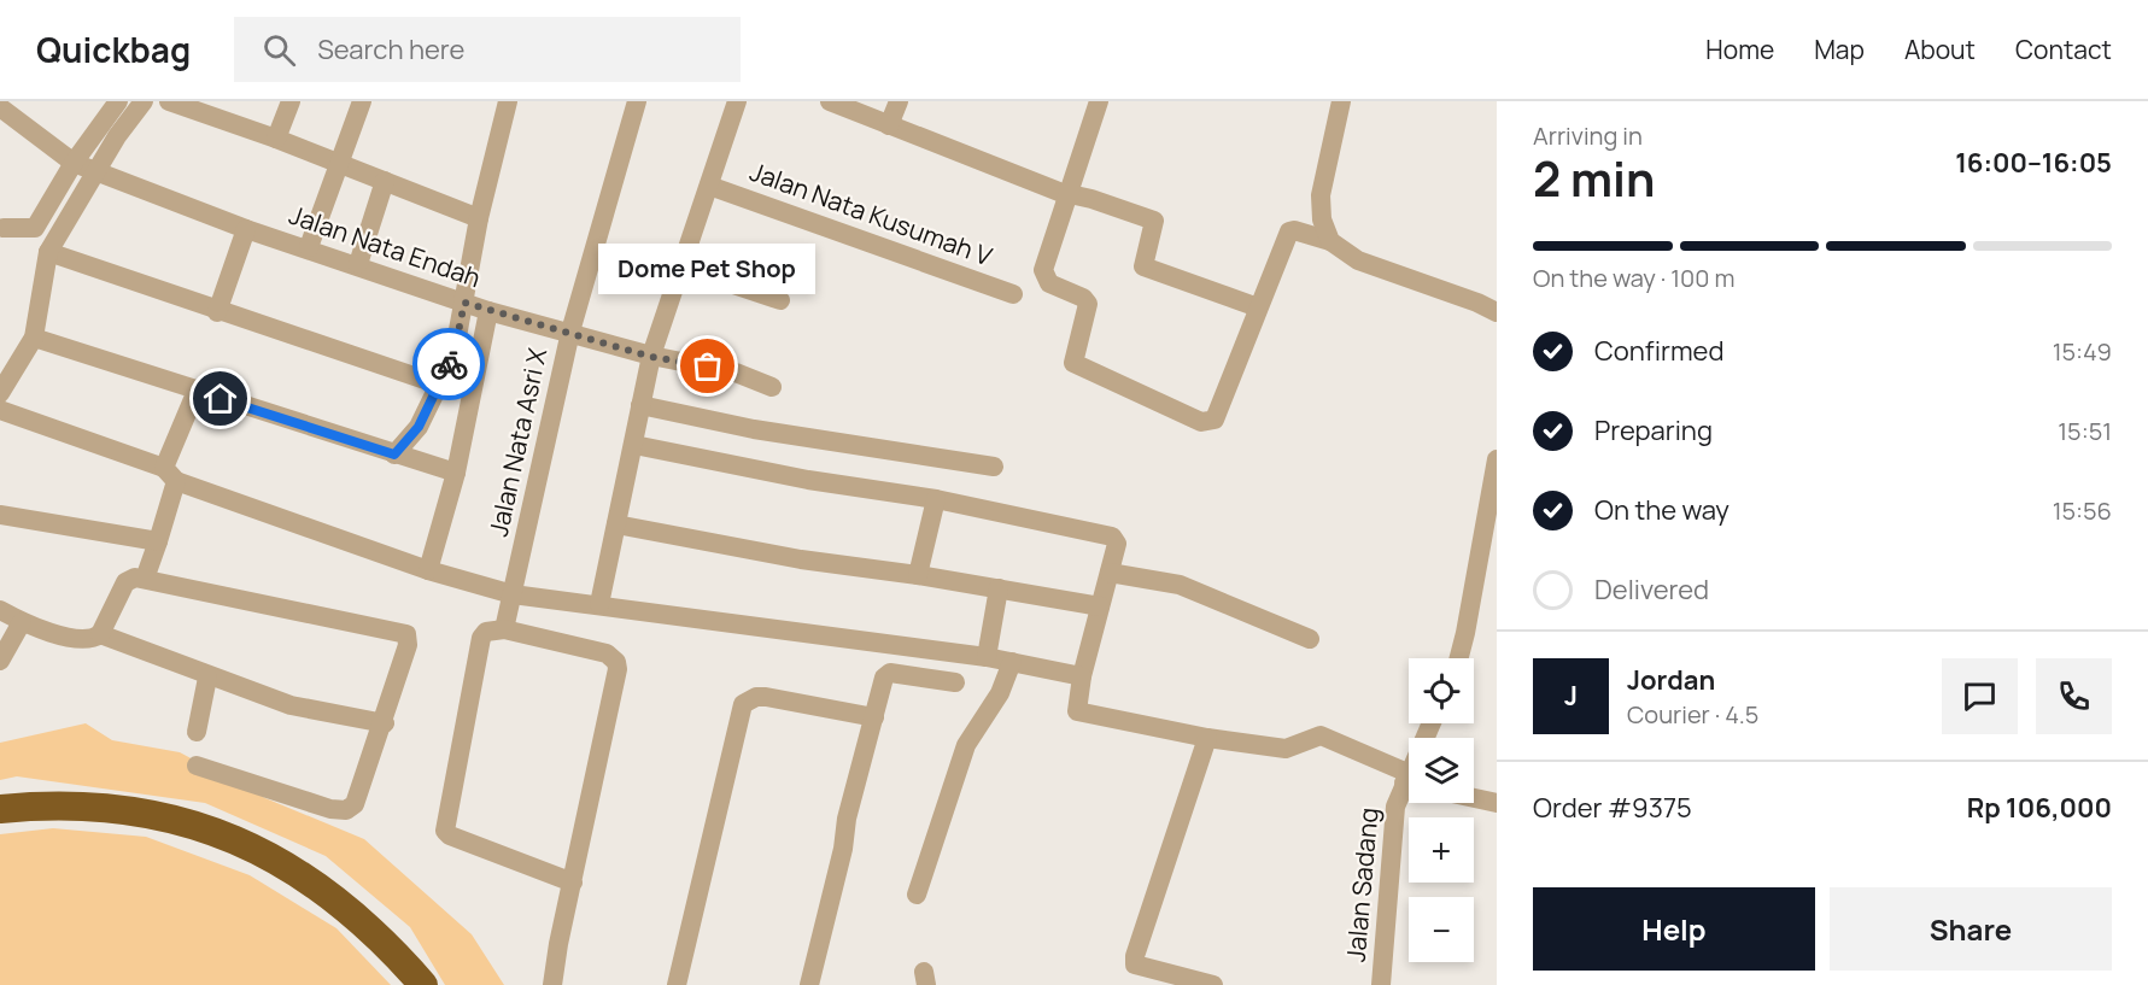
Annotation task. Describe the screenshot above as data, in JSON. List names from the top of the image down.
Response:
{
  "streets": {
    "street": [
      "Jalan Nata Kusumah V",
      "Jalan Nata Endah",
      "Jalan Nata Asri X",
      "Jalan Sadang"
    ]
  },
  "crossings": [
    ["Jalan Nata Endah", "Jalan Nata Asri X"]
  ],
  "places": ["Dome Pet Shop"],
  "page": {
    "header": "Quickbag",
    "search": "Search here",
    "nav": [
      "Home",
      "Map",
      "About",
      "Contact"
    ],
    "heading": ["2 min", "Arriving in", "16:00–16:05"],
    "panel": [
      "Jordan",
      "Courier · 4.5",
      "Order #9375",
      "Rp 106,000"
    ],
    "bar": "On the way · 100 m",
    "bubble": "Dome Pet Shop",
    "list": [
      ["Confirmed", "15:49"],
      ["Preparing", "15:51"],
      ["On the way", "15:56"],
      "Delivered"
    ],
    "map_buttons": ["+", "−"],
    "round": "J",
    "buttons": ["Help", "Share"]
  }
}
